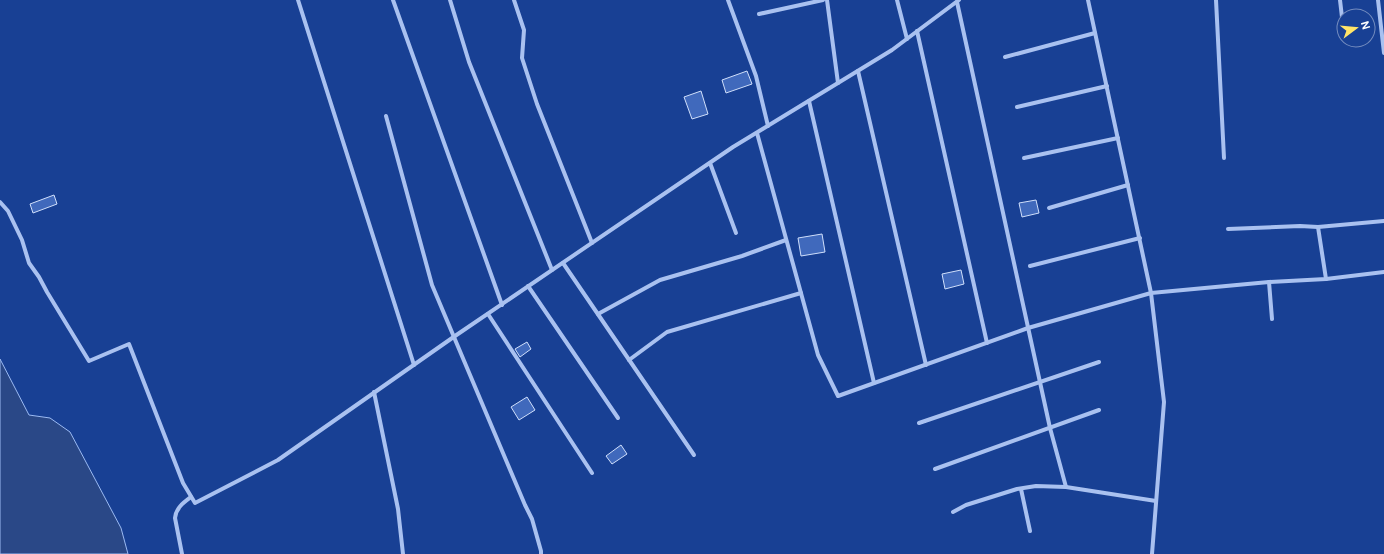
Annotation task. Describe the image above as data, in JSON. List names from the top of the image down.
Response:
{
  "north": "right"
}
